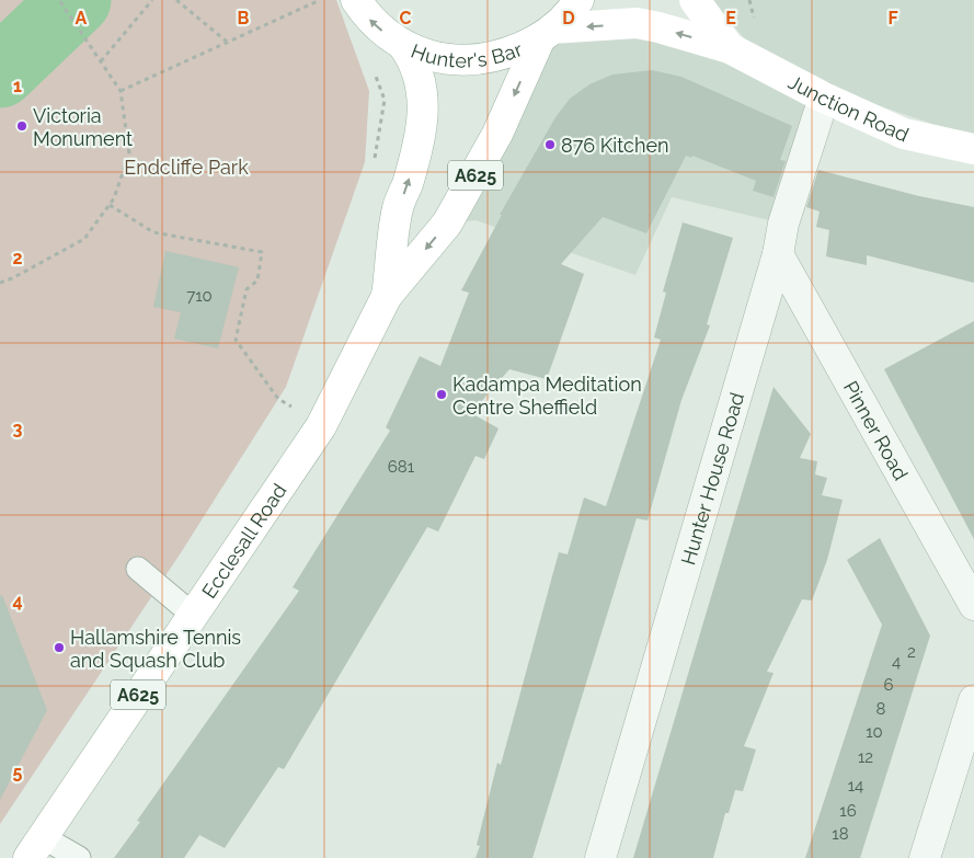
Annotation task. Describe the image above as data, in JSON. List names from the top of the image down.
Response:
{
  "streets": {
    "main road": [
      "Hunter's Bar",
      "Junction Road",
      "A625",
      "Ecclesall Road"
    ],
    "street": ["Pinner Road", "Hunter House Road"]
  },
  "crossings": [
    ["Hunter's Bar", "Junction Road"],
    ["Hunter's Bar", "Ecclesall Road"],
    ["Junction Road", "Hunter House Road"],
    ["Junction Road", "Ecclesall Road"],
    ["Pinner Road", "Hunter House Road"]
  ],
  "one_way": ["Junction Road"],
  "parks": ["Endcliffe Park"],
  "places": [
    "Victoria Monument",
    "876 Kitchen",
    "Kadampa Meditation Centre Sheffield",
    "Hallamshire Tennis and Squash Club"
  ],
  "house_numbers": [
    "710",
    "681",
    "2",
    "4",
    "6",
    "8",
    "10",
    "12",
    "14",
    "16",
    "18"
  ],
  "grid": {
    "columns": [
      "A",
      "B",
      "C",
      "D",
      "E",
      "F"
    ],
    "rows": [
      "1",
      "2",
      "3",
      "4",
      "5"
    ]
  }
}
